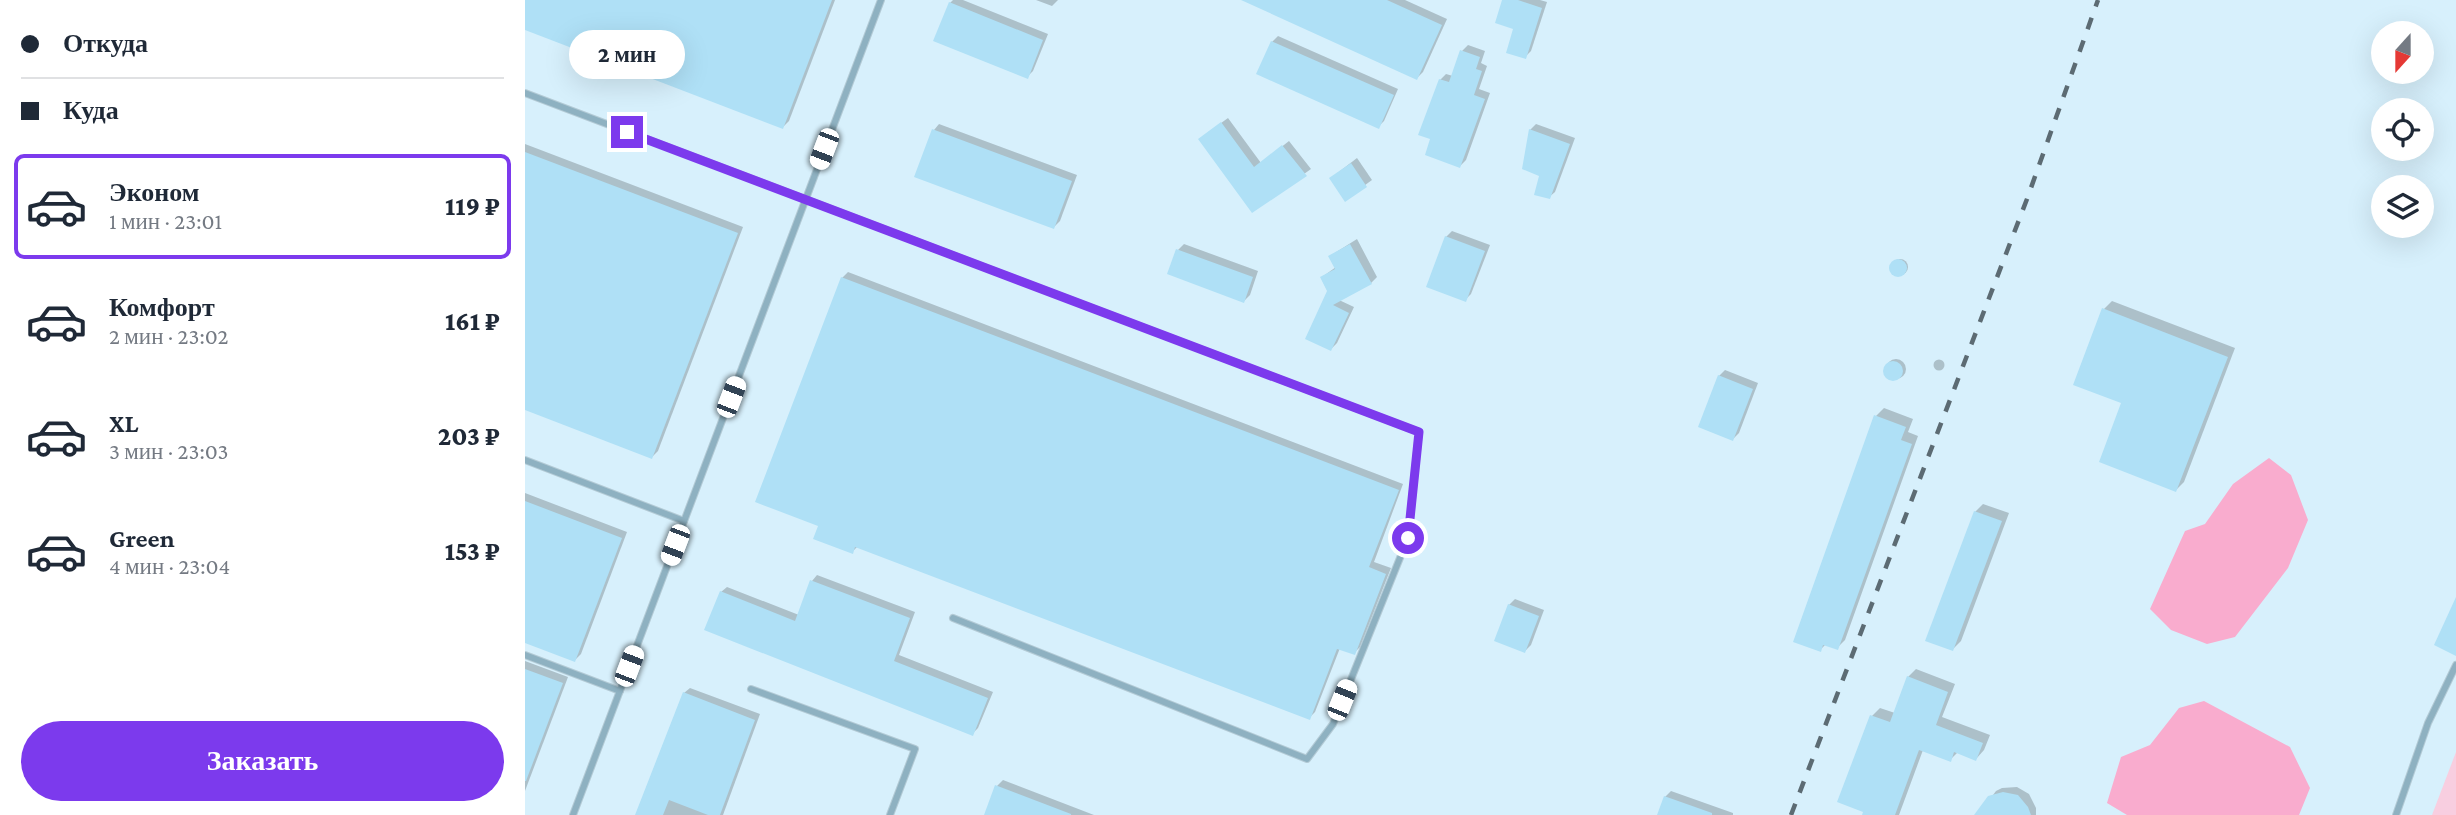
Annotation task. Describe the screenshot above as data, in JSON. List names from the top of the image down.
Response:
{
  "north": "bottom",
  "page": {
    "banner": ["Откуда", "Куда"],
    "bubble": "2 мин",
    "list": [
      {
        "name": "Эконом",
        "note": "1 мин · 23:01",
        "value": "119 ₽"
      },
      {
        "name": "Комфорт",
        "note": "2 мин · 23:02",
        "value": "161 ₽"
      },
      {
        "name": "XL",
        "note": "3 мин · 23:03",
        "value": "203 ₽"
      },
      {
        "name": "Green",
        "note": "4 мин · 23:04",
        "value": "153 ₽"
      }
    ],
    "buttons": "Заказать"
  }
}
